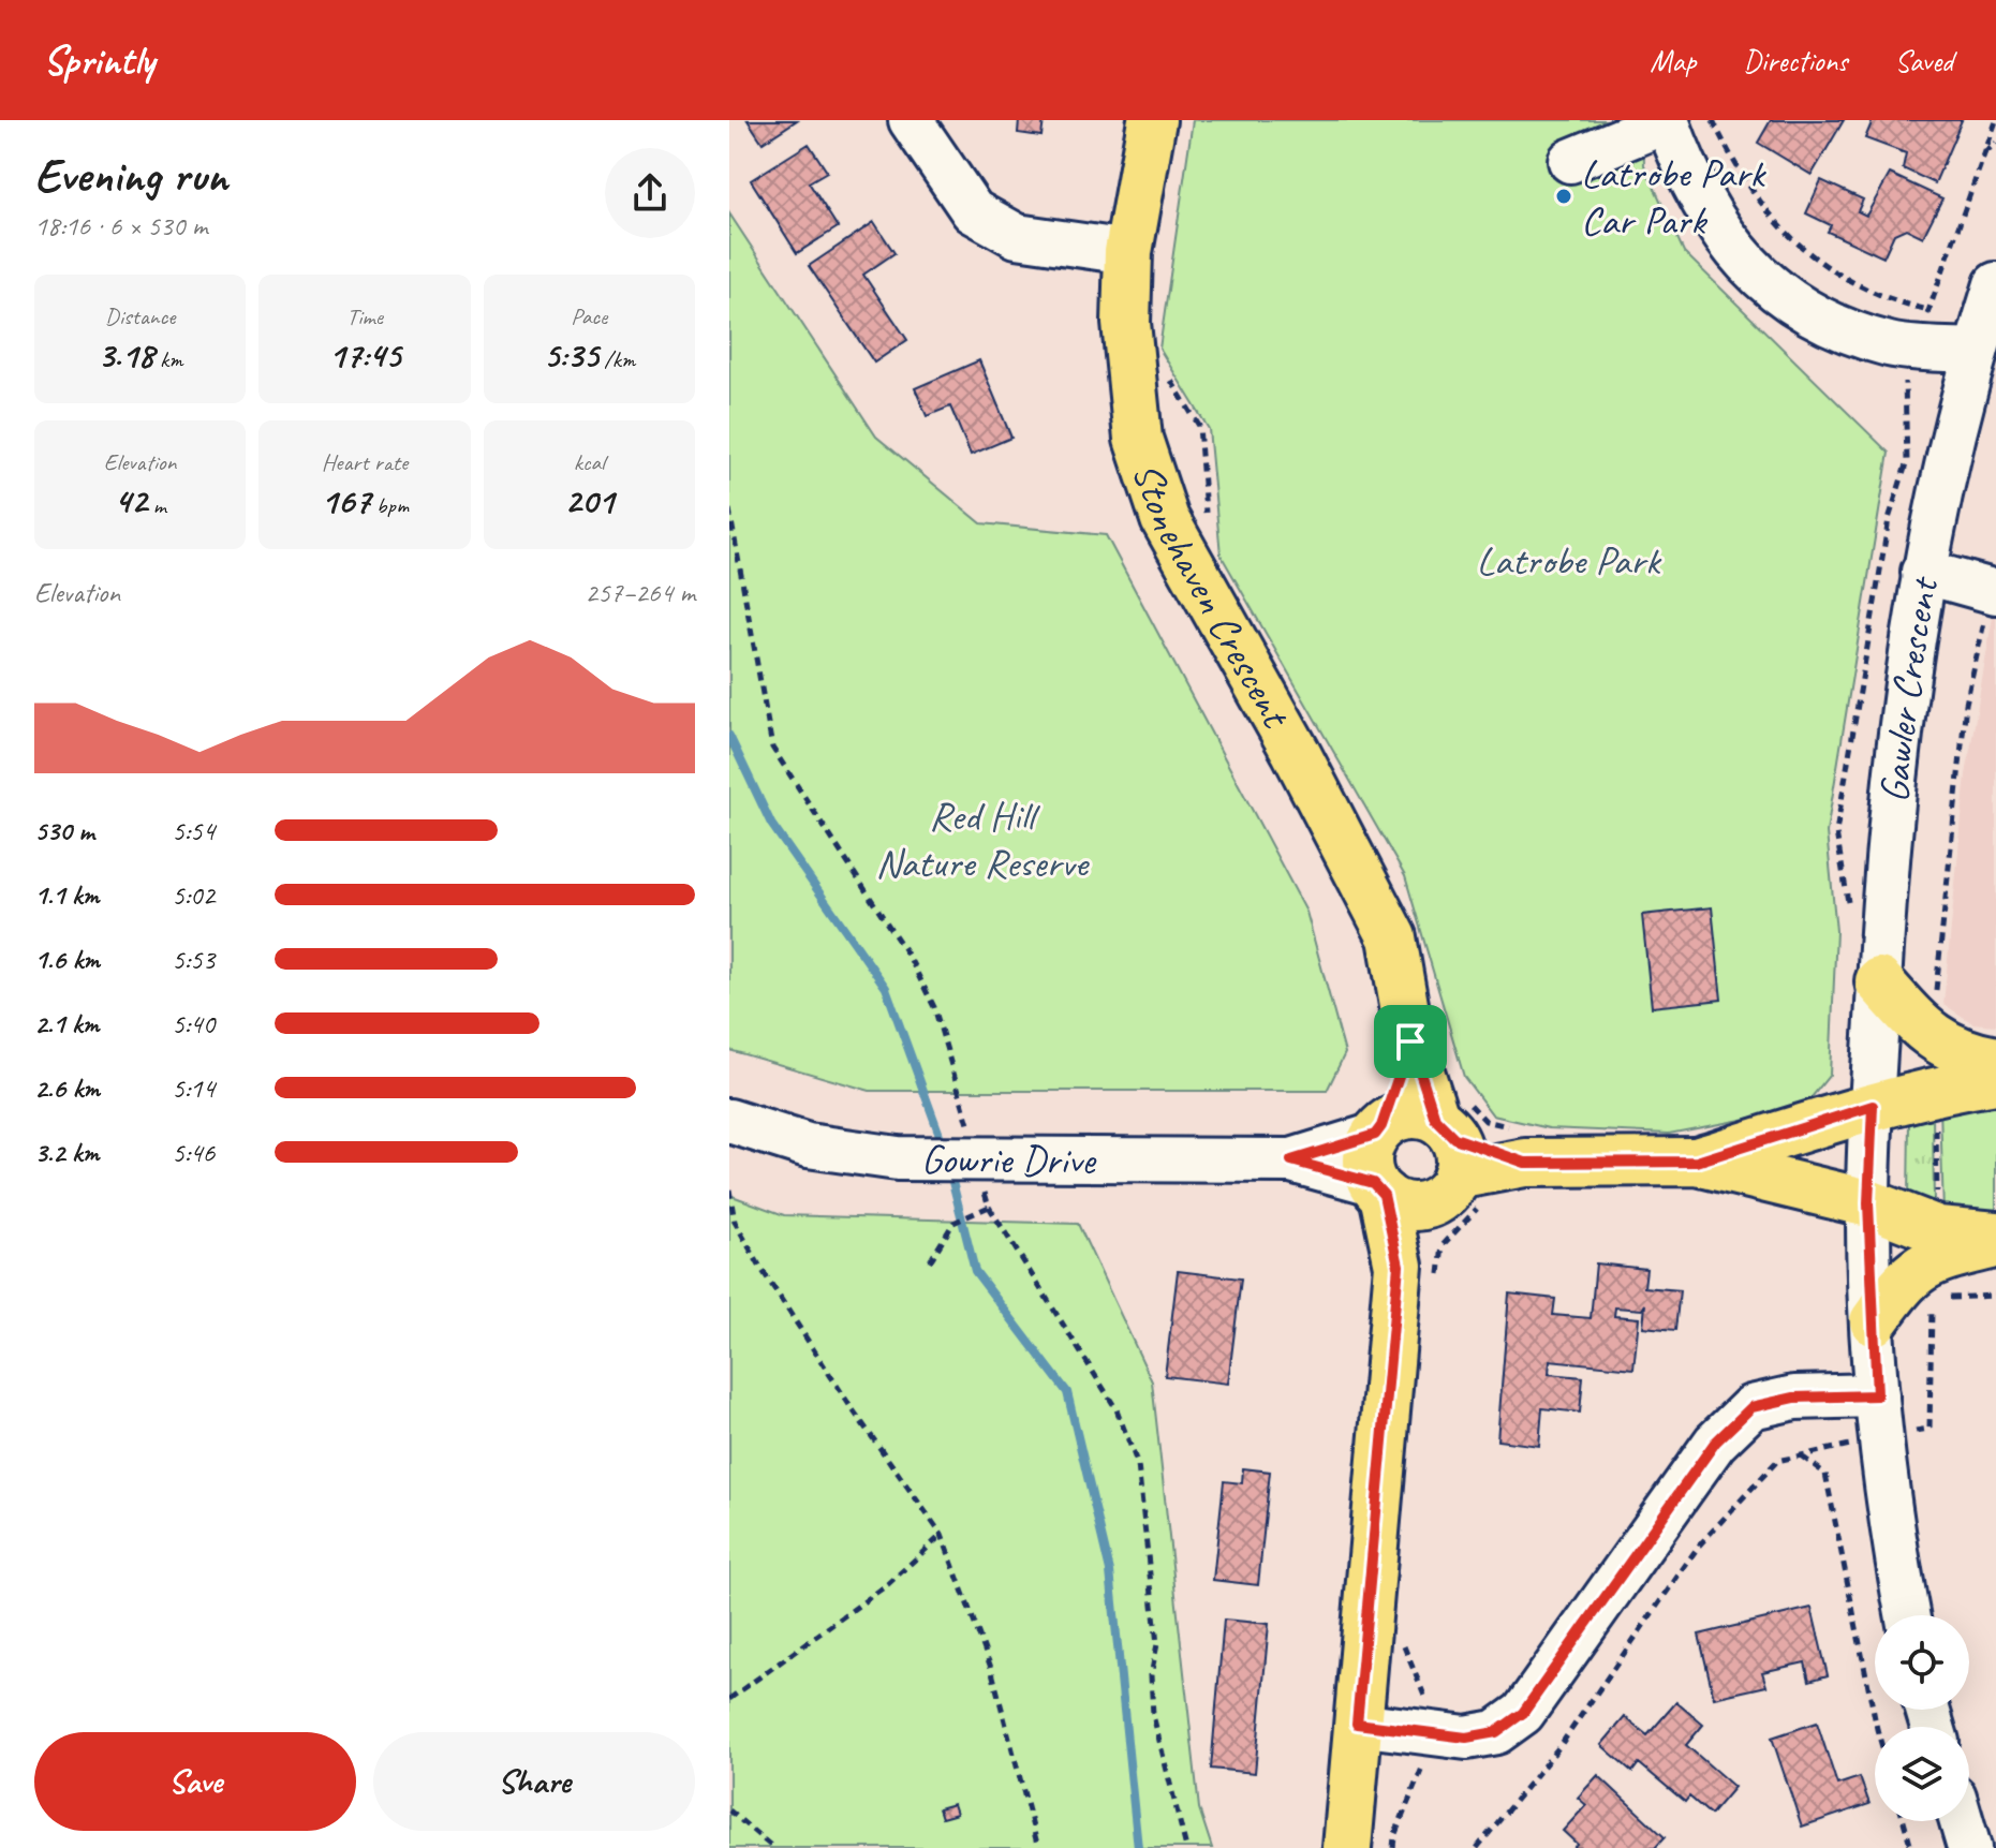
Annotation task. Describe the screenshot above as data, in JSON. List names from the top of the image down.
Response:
{
  "streets": {
    "main road": ["Stonehaven Crescent"],
    "street": ["Gawler Crescent", "Gowrie Drive"]
  },
  "crossings": [
    ["Stonehaven Crescent", "Gowrie Drive"]
  ],
  "parks": ["Latrobe Park", "Red Hill Nature Reserve"],
  "places": ["Latrobe Park Car Park"],
  "page": {
    "header": "Sprintly",
    "nav": ["Map", "Directions", "Saved"],
    "heading": ["Evening run", "18:16 · 6 × 530 m"],
    "stats": [
      ["Distance", "3.18 km"],
      ["Time", "17:45"],
      ["Pace", "5:35 /km"],
      ["Elevation", "42 m"],
      ["Heart rate", "167 bpm"],
      ["kcal", "201"]
    ],
    "chart": ["Elevation", "257–264 m"],
    "list": [
      {
        "name": "530 m",
        "note": "5:54"
      },
      {
        "name": "1.1 km",
        "note": "5:02"
      },
      {
        "name": "1.6 km",
        "note": "5:53"
      },
      {
        "name": "2.1 km",
        "note": "5:40"
      },
      {
        "name": "2.6 km",
        "note": "5:14"
      },
      {
        "name": "3.2 km",
        "note": "5:46"
      }
    ],
    "buttons": ["Save", "Share"]
  }
}
